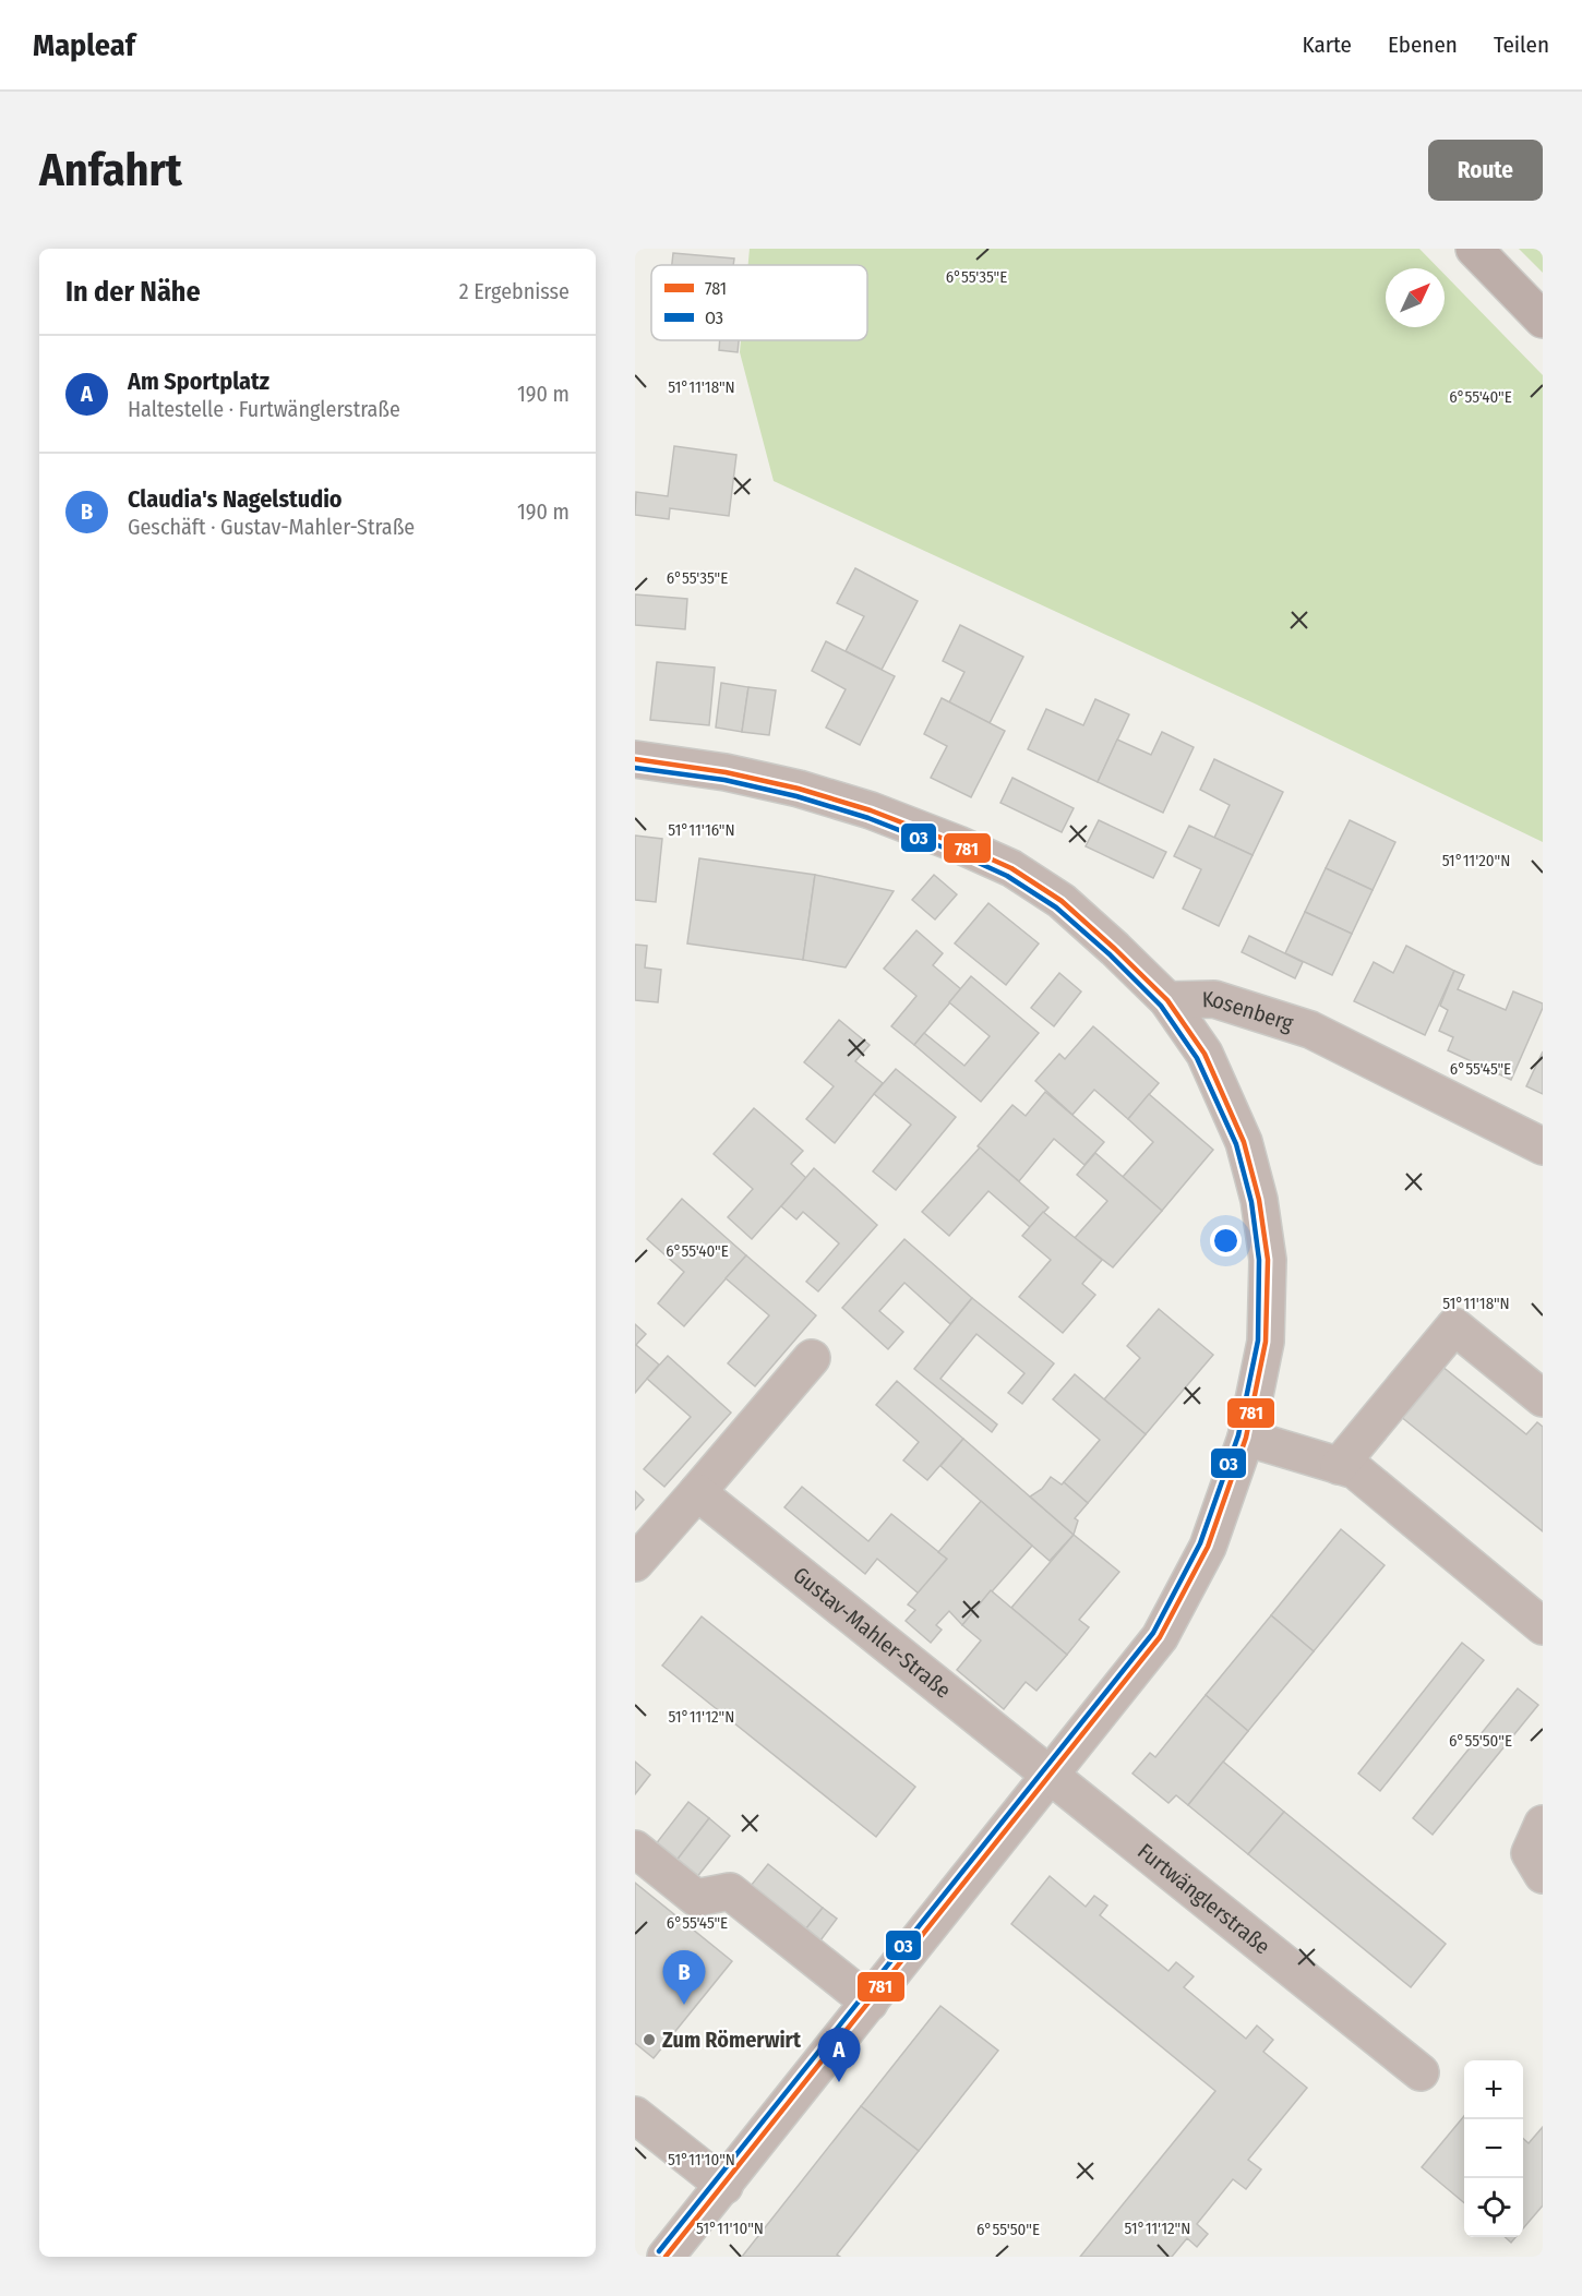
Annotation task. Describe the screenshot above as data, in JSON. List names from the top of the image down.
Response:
{
  "streets": {
    "street": ["Kosenberg", "Gustav-Mahler-Straße", "Furtwänglerstraße"]
  },
  "crossings": [
    ["Gustav-Mahler-Straße", "Furtwänglerstraße"]
  ],
  "places": ["Zum Römerwirt"],
  "lines": ["transit line 781", "transit line O3"],
  "legend": ["781", "O3"],
  "north": "top right",
  "page": {
    "header": "Mapleaf",
    "nav": ["Karte", "Ebenen", "Teilen"],
    "buttons": "Route",
    "title": "Anfahrt",
    "heading": ["In der Nähe", "2 Ergebnisse"],
    "list": [
      {
        "mark": "A",
        "name": "Am Sportplatz",
        "note": "Haltestelle · Furtwänglerstraße",
        "value": "190 m"
      },
      {
        "mark": "B",
        "name": "Claudia's Nagelstudio",
        "note": "Geschäft · Gustav-Mahler-Straße",
        "value": "190 m"
      }
    ],
    "pins": ["B", "A"],
    "map_buttons": ["+", "−"]
  },
  "coordinates": [
    "6°55'35\"E",
    "51°11'18\"N",
    "6°55'40\"E",
    "51°11'16\"N",
    "51°11'20\"N",
    "6°55'45\"E",
    "51°11'12\"N",
    "6°55'50\"E",
    "51°11'10\"N"
  ]
}
